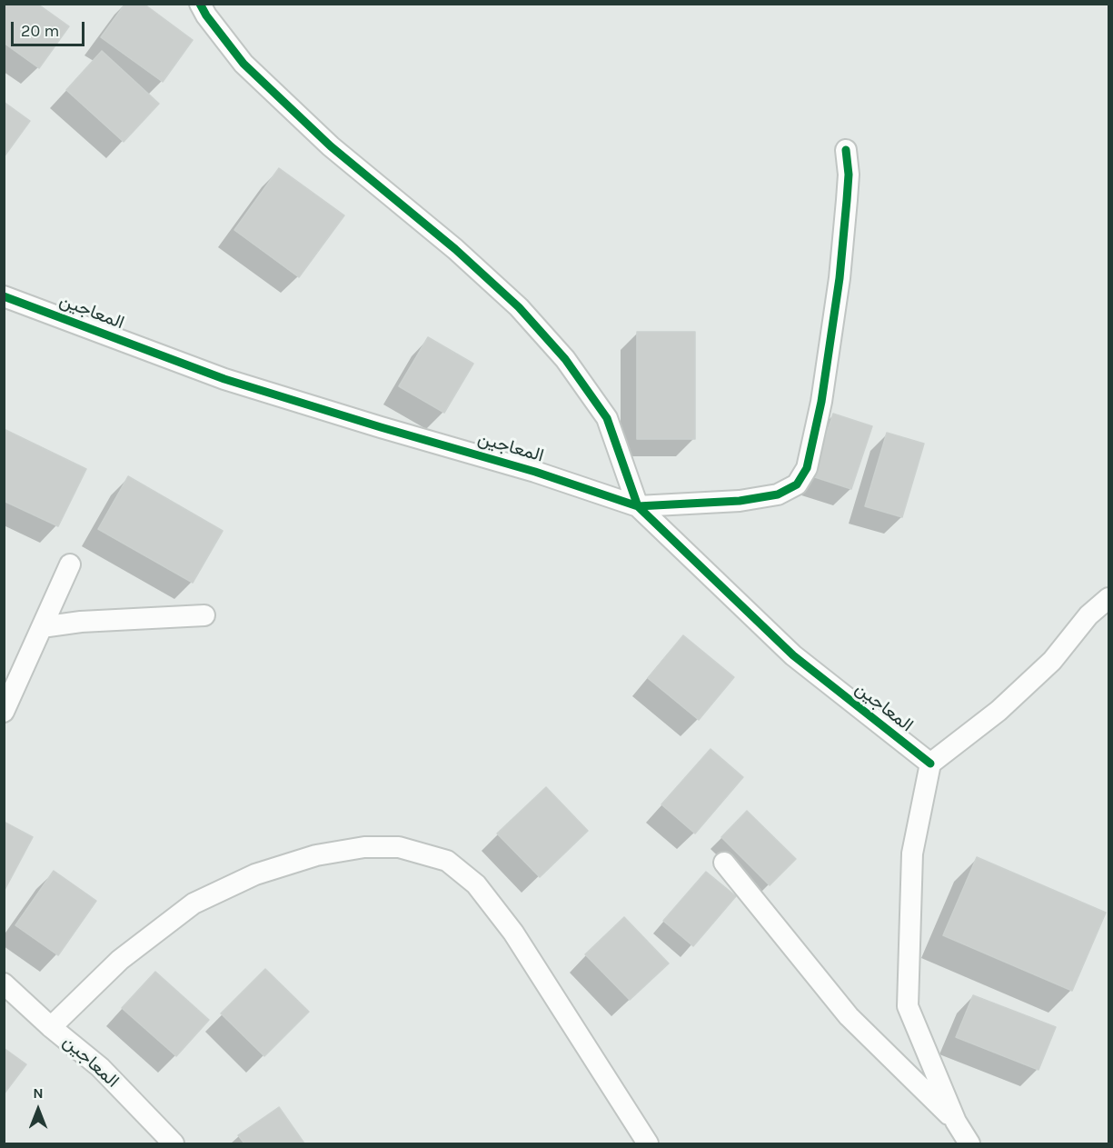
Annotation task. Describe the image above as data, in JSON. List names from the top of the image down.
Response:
{
  "streets": {
    "street": ["المعاجين"]
  },
  "scale_bar": "20 m",
  "north": "top"
}
